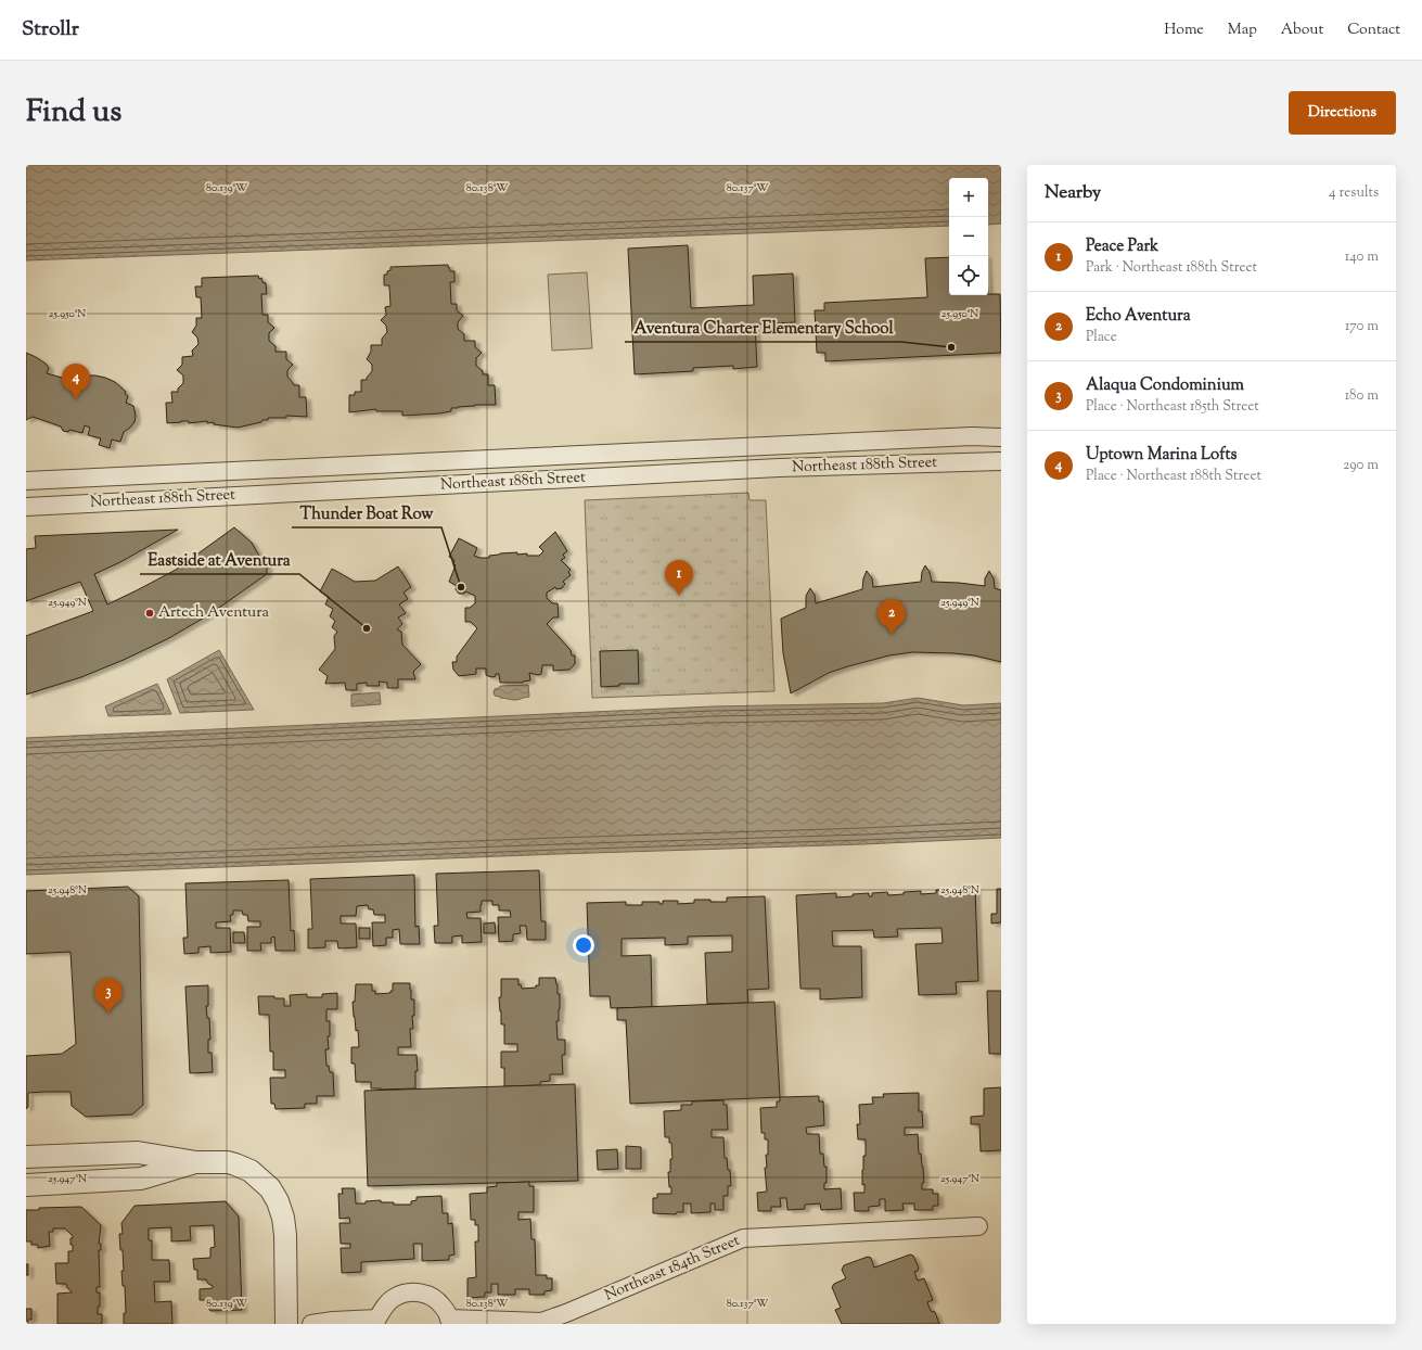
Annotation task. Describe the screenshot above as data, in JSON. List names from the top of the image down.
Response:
{
  "streets": {
    "street": ["Northeast 188th Street", "Northeast 184th Street"]
  },
  "places": [
    "Aventura Charter Elementary School",
    "Thunder Boat Row",
    "Artech Aventura",
    "Eastside at Aventura"
  ],
  "page": {
    "header": "Strollr",
    "nav": [
      "Home",
      "Map",
      "About",
      "Contact"
    ],
    "title": "Find us",
    "buttons": "Directions",
    "heading": ["Nearby", "4 results"],
    "map_buttons": ["+", "−"],
    "list": [
      {
        "mark": "1",
        "name": "Peace Park",
        "note": "Park · Northeast 188th Street",
        "value": "140 m"
      },
      {
        "mark": "2",
        "name": "Echo Aventura",
        "note": "Place",
        "value": "170 m"
      },
      {
        "mark": "3",
        "name": "Alaqua Condominium",
        "note": "Place · Northeast 185th Street",
        "value": "180 m"
      },
      {
        "mark": "4",
        "name": "Uptown Marina Lofts",
        "note": "Place · Northeast 188th Street",
        "value": "290 m"
      }
    ],
    "pins": [
      "4",
      "1",
      "2",
      "3"
    ]
  },
  "coordinates": [
    "80.139°W",
    "80.138°W",
    "80.137°W",
    "25.950°N",
    "25.949°N",
    "25.948°N",
    "25.947°N"
  ]
}
